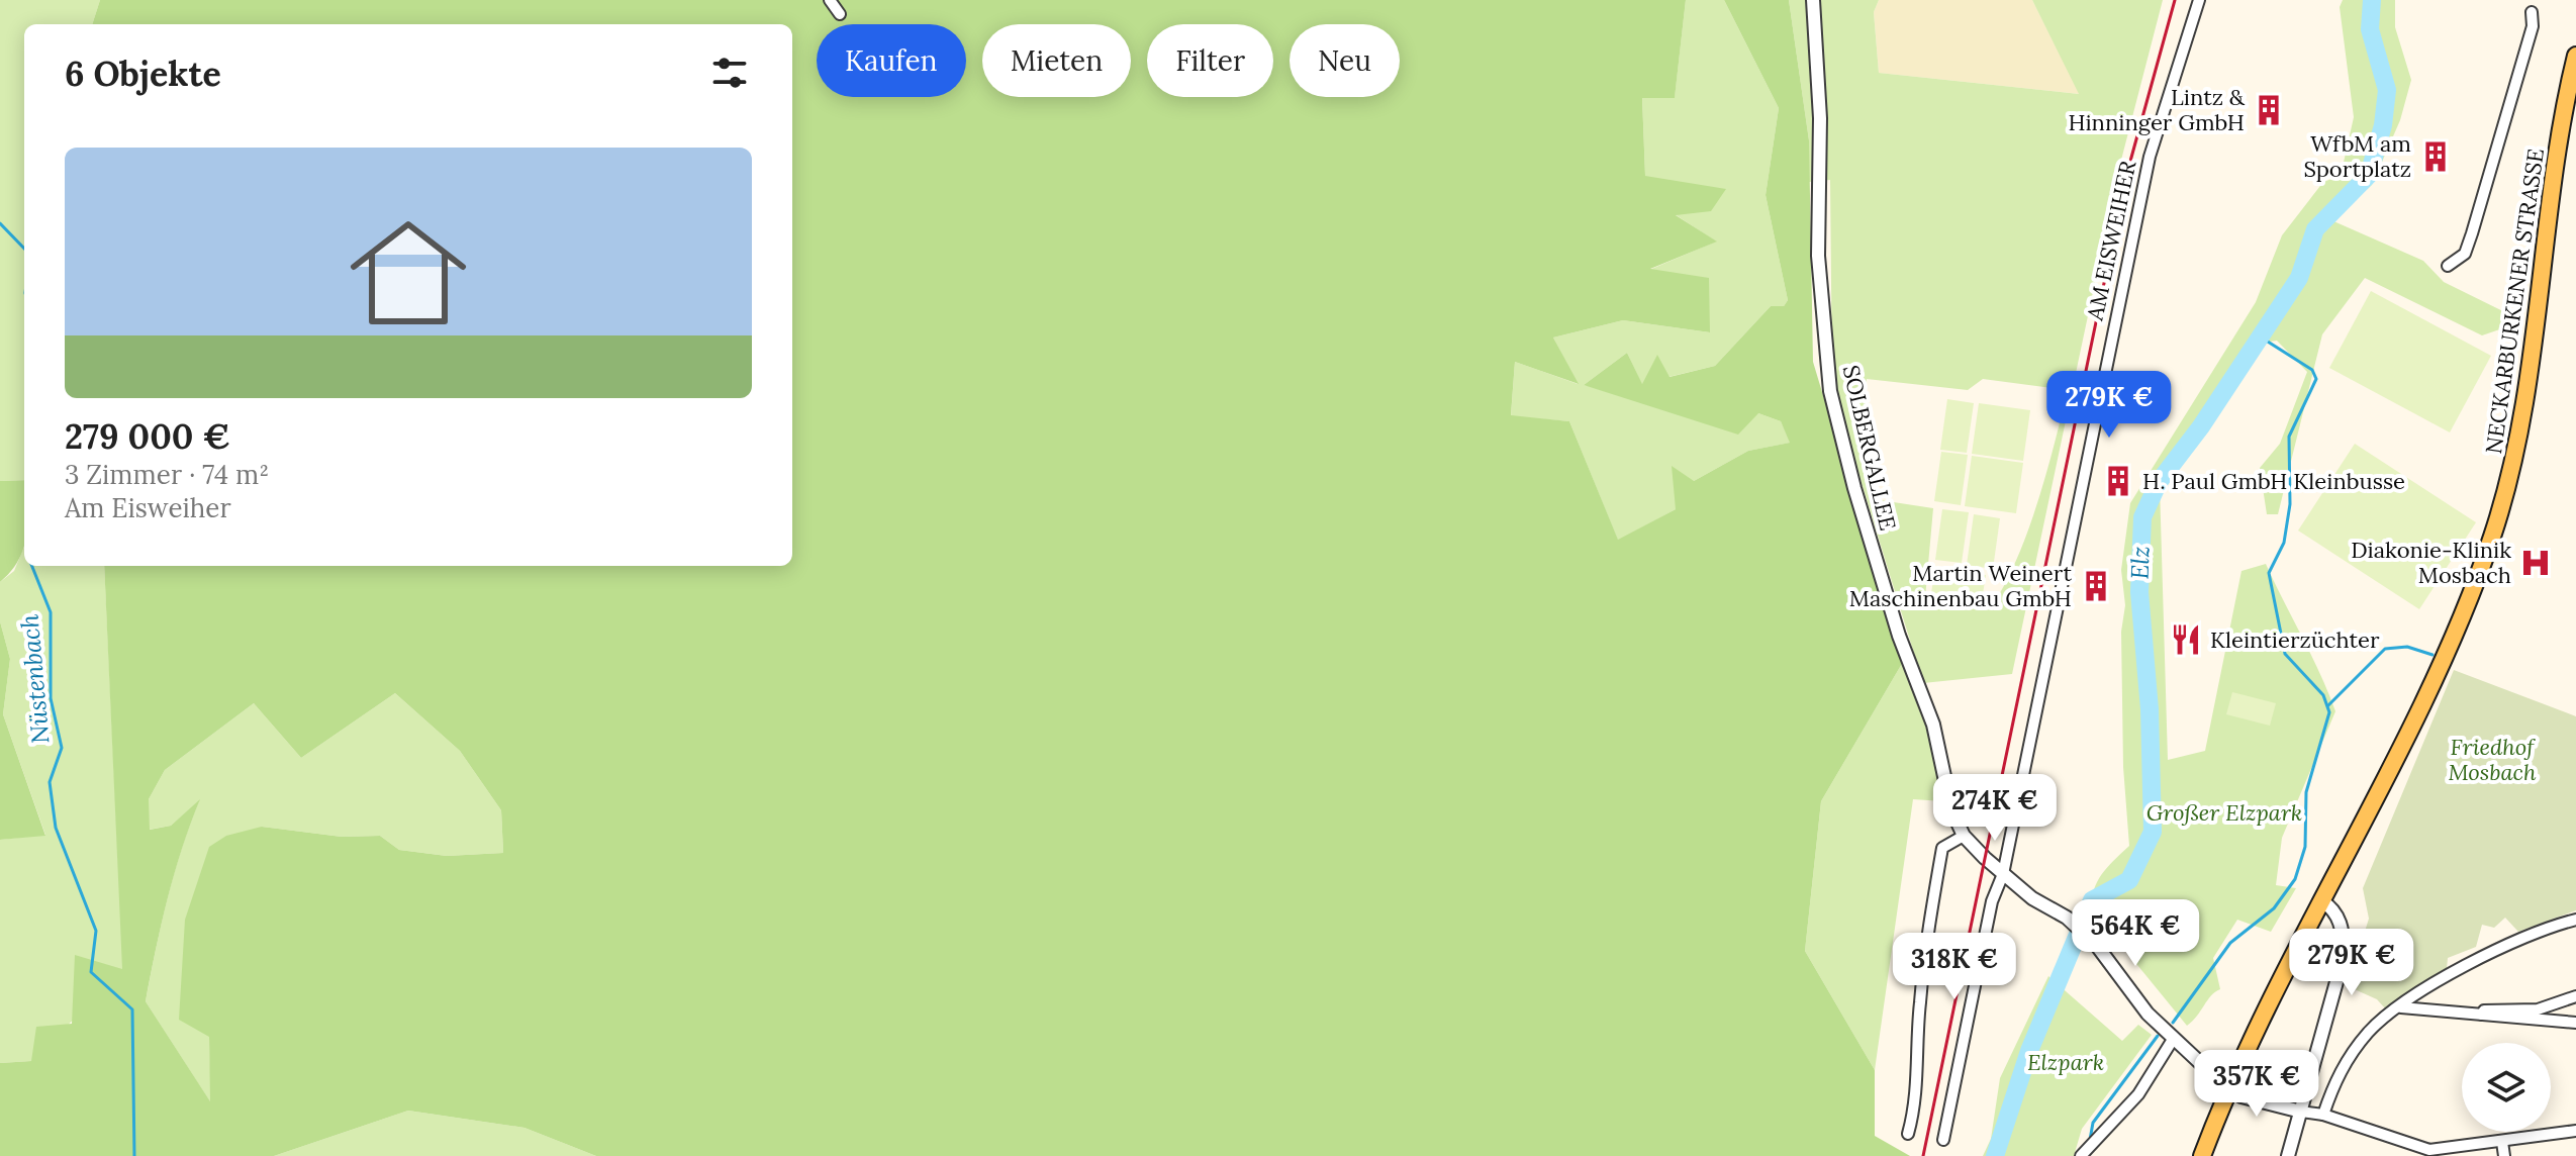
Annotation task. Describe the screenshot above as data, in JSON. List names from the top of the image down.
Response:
{
  "streets": {
    "main road": ["NECKARBURKENER STRASSE"],
    "street": ["AM EISWEIHER", "SOLBERGALLEE"]
  },
  "crossings": [
    ["AM EISWEIHER", "SOLBERGALLEE"],
    ["NECKARBURKENER STRASSE", "SOLBERGALLEE"]
  ],
  "water": ["Elz", "Nüstenbach"],
  "parks": ["Friedhof Mosbach", "Großer Elzpark", "Elzpark"],
  "places": {
    "building": [
      "Lintz & Hinninger GmbH",
      "WfbM am Sportplatz",
      "H. Paul GmbH Kleinbusse",
      "Martin Weinert Maschinenbau GmbH"
    ],
    "hospital": ["Diakonie-Klinik Mosbach"],
    "restaurant": ["Kleintierzüchter"]
  },
  "page": {
    "chip": [
      "Kaufen",
      "Mieten",
      "Filter",
      "Neu"
    ],
    "heading": "6 Objekte",
    "list": [
      {
        "name": "279 000 €",
        "note": "3 Zimmer · 74 m² · Am Eisweiher"
      }
    ],
    "price": [
      "279K €",
      "274K €",
      "564K €",
      "279K €",
      "318K €",
      "357K €"
    ]
  }
}
